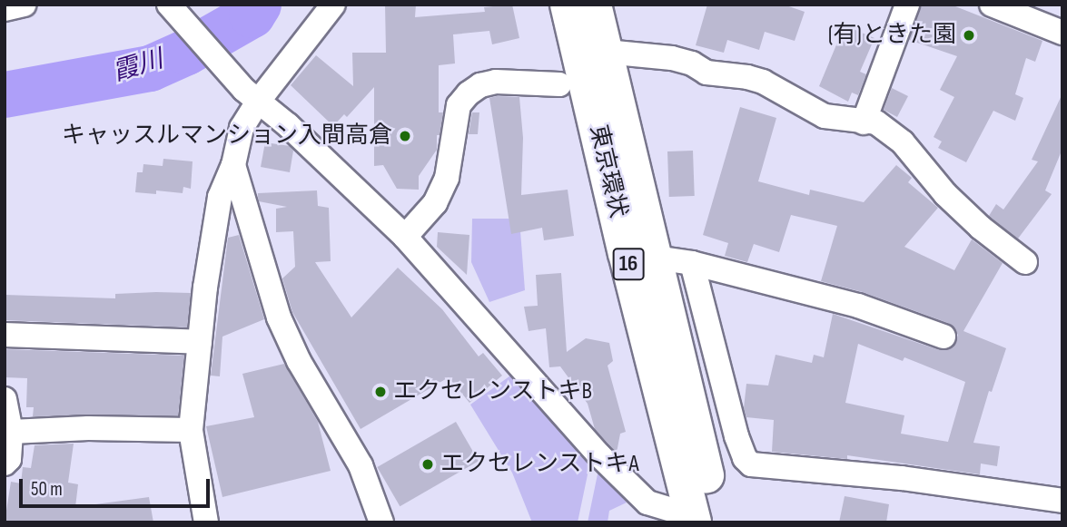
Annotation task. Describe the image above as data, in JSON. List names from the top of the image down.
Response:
{
  "streets": {
    "highway": ["東京環状", "16"]
  },
  "water": ["霞川"],
  "places": [
    "(有)ときた園",
    "キャッスルマンション入間高倉",
    "エクセレンストキB",
    "エクセレンストキA"
  ],
  "scale_bar": "50 m"
}
